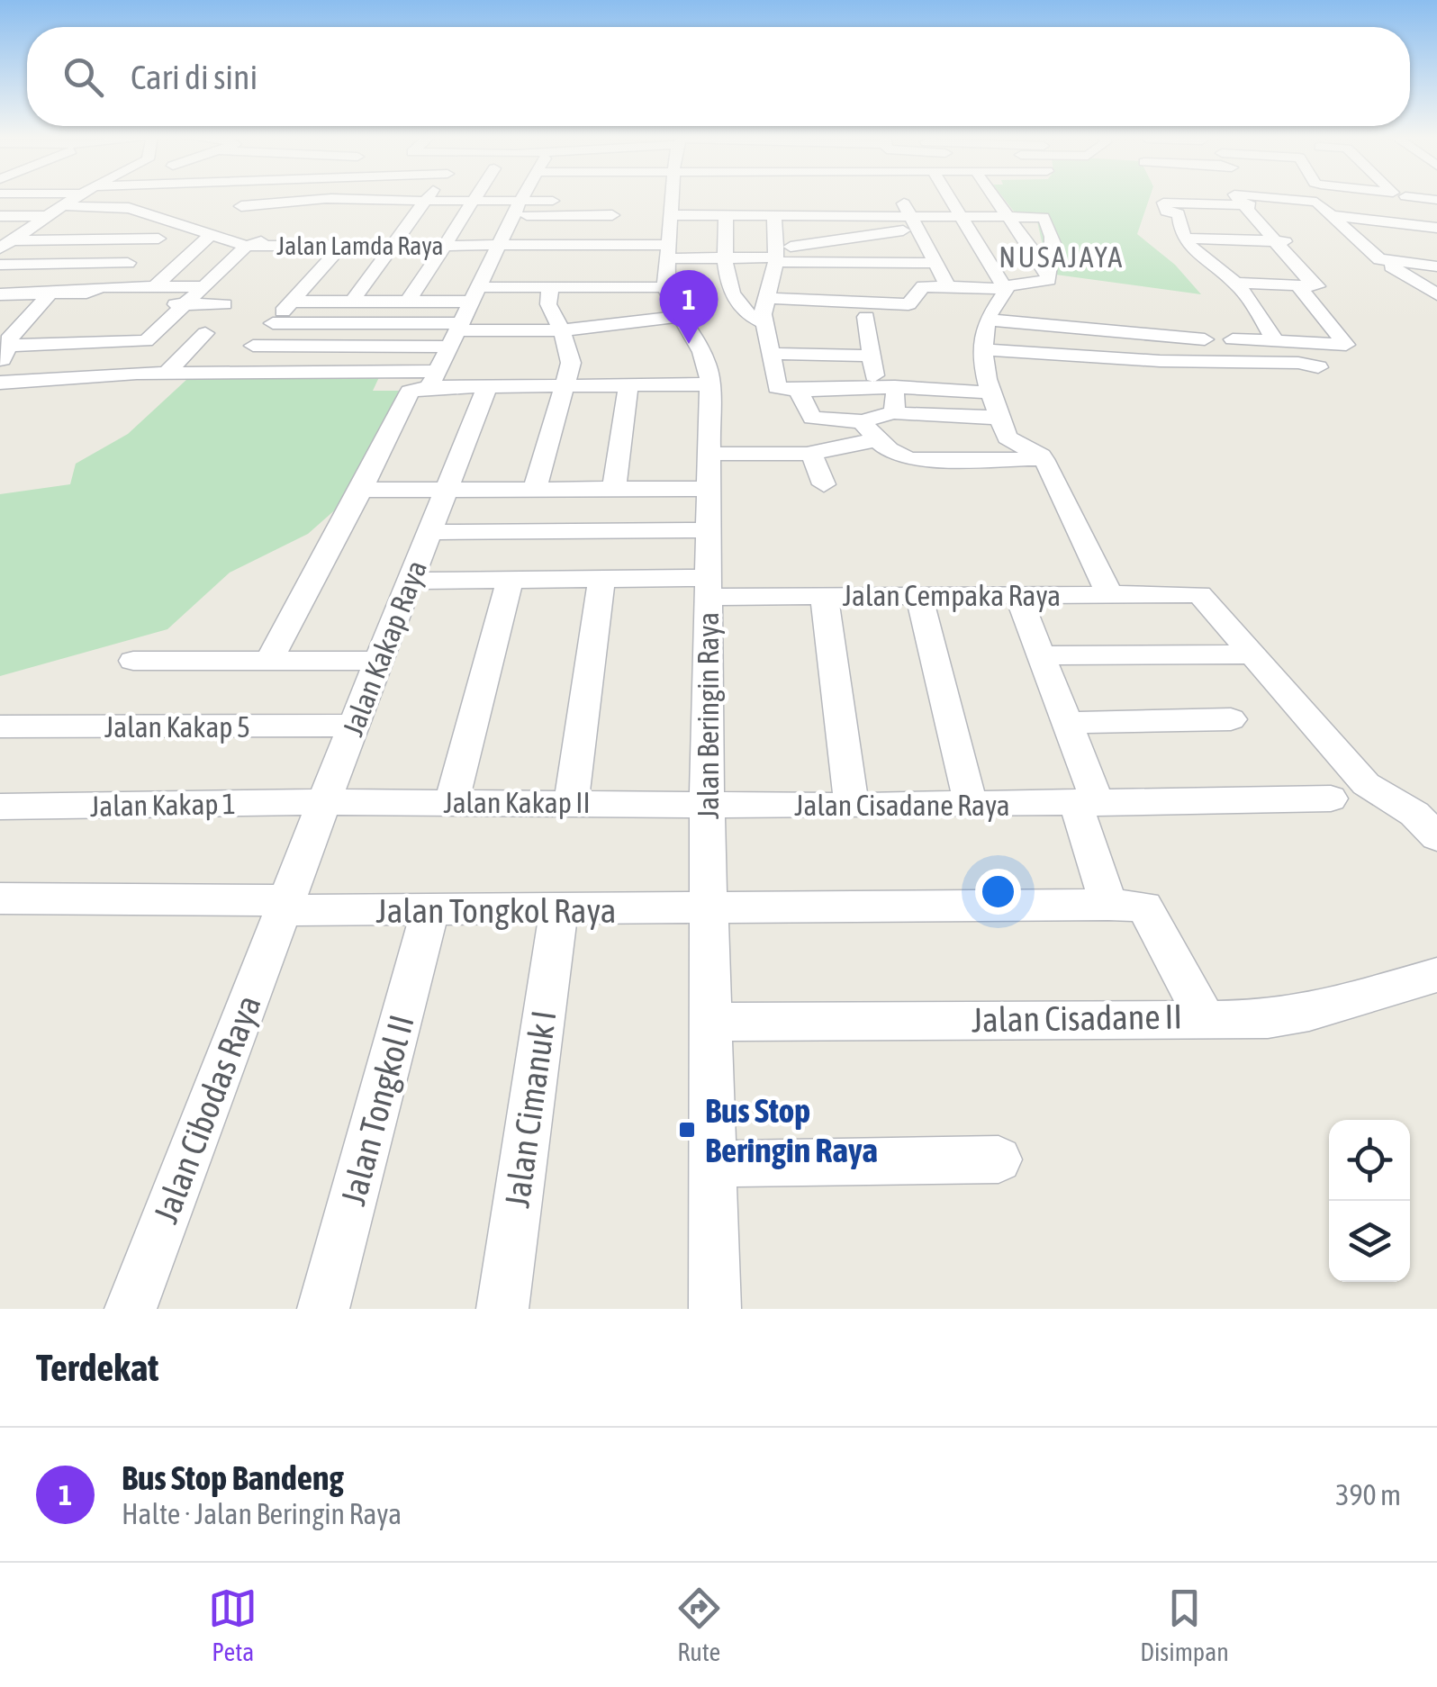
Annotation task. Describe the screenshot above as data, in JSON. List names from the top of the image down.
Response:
{
  "streets": {
    "street": [
      "Jalan Lamda Raya",
      "Jalan Cempaka Raya",
      "Jalan Kakap Raya",
      "Jalan Beringin Raya",
      "Jalan Kakap 5",
      "Jalan Kakap II",
      "Jalan Kakap 1",
      "Jalan Cisadane Raya",
      "Jalan Tongkol Raya",
      "Jalan Cisadane II",
      "Jalan Cibodas Raya",
      "Jalan Cimanuk I",
      "Jalan Tongkol II"
    ]
  },
  "crossings": [
    ["Jalan Cempaka Raya", "Jalan Kakap Raya"],
    ["Jalan Cempaka Raya", "Jalan Beringin Raya"],
    ["Jalan Kakap Raya", "Jalan Kakap 5"],
    ["Jalan Kakap Raya", "Jalan Kakap II"],
    ["Jalan Kakap Raya", "Jalan Kakap 1"],
    ["Jalan Kakap Raya", "Jalan Tongkol Raya"],
    ["Jalan Kakap Raya", "Jalan Cibodas Raya"],
    ["Jalan Beringin Raya", "Jalan Kakap II"],
    ["Jalan Beringin Raya", "Jalan Cisadane Raya"],
    ["Jalan Beringin Raya", "Jalan Tongkol Raya"],
    ["Jalan Beringin Raya", "Jalan Cisadane II"],
    ["Jalan Kakap II", "Jalan Kakap 1"],
    ["Jalan Kakap II", "Jalan Cisadane Raya"],
    ["Jalan Tongkol Raya", "Jalan Cisadane II"],
    ["Jalan Tongkol Raya", "Jalan Cibodas Raya"],
    ["Jalan Tongkol Raya", "Jalan Cimanuk I"],
    ["Jalan Tongkol Raya", "Jalan Tongkol II"]
  ],
  "districts": ["NUSAJAYA"],
  "places": {
    "transit": ["Bus Stop Beringin Raya"]
  },
  "page": {
    "search": "Cari di sini",
    "pins": "1",
    "heading": "Terdekat",
    "list": [
      {
        "mark": "1",
        "name": "Bus Stop Bandeng",
        "note": "Halte · Jalan Beringin Raya",
        "value": "390 m"
      }
    ],
    "nav": ["Peta", "Rute", "Disimpan"]
  }
}
